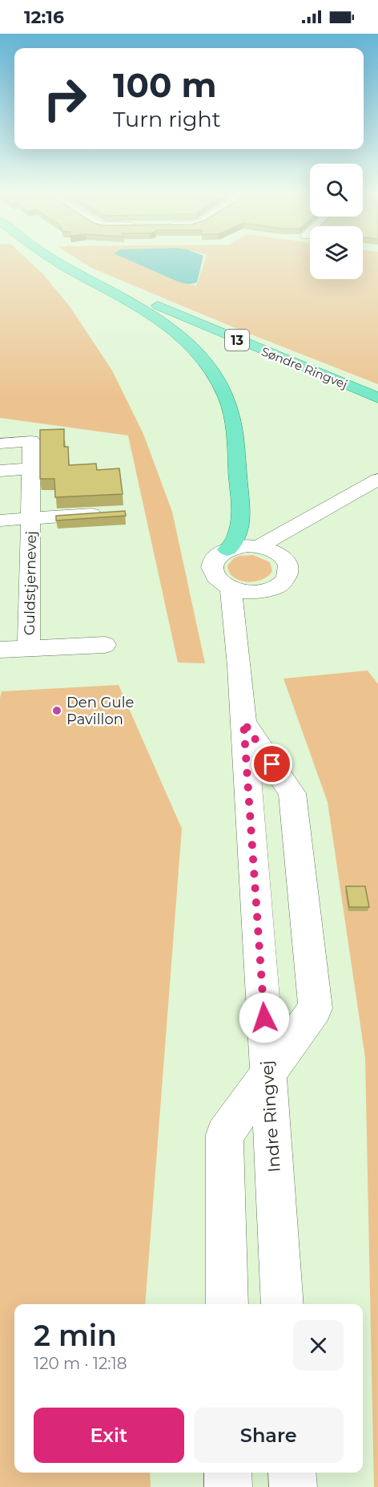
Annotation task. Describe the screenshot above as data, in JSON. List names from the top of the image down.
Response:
{
  "streets": {
    "main road": ["13", "Søndre Ringvej"],
    "street": ["Guldstjernevej", "Indre Ringvej"]
  },
  "places": ["Den Gule Pavillon"],
  "page": {
    "status": "12:16",
    "turn": ["100 m", "Turn right"],
    "heading": ["2 min", "120 m · 12:18"],
    "buttons": ["Exit", "Share"]
  }
}
